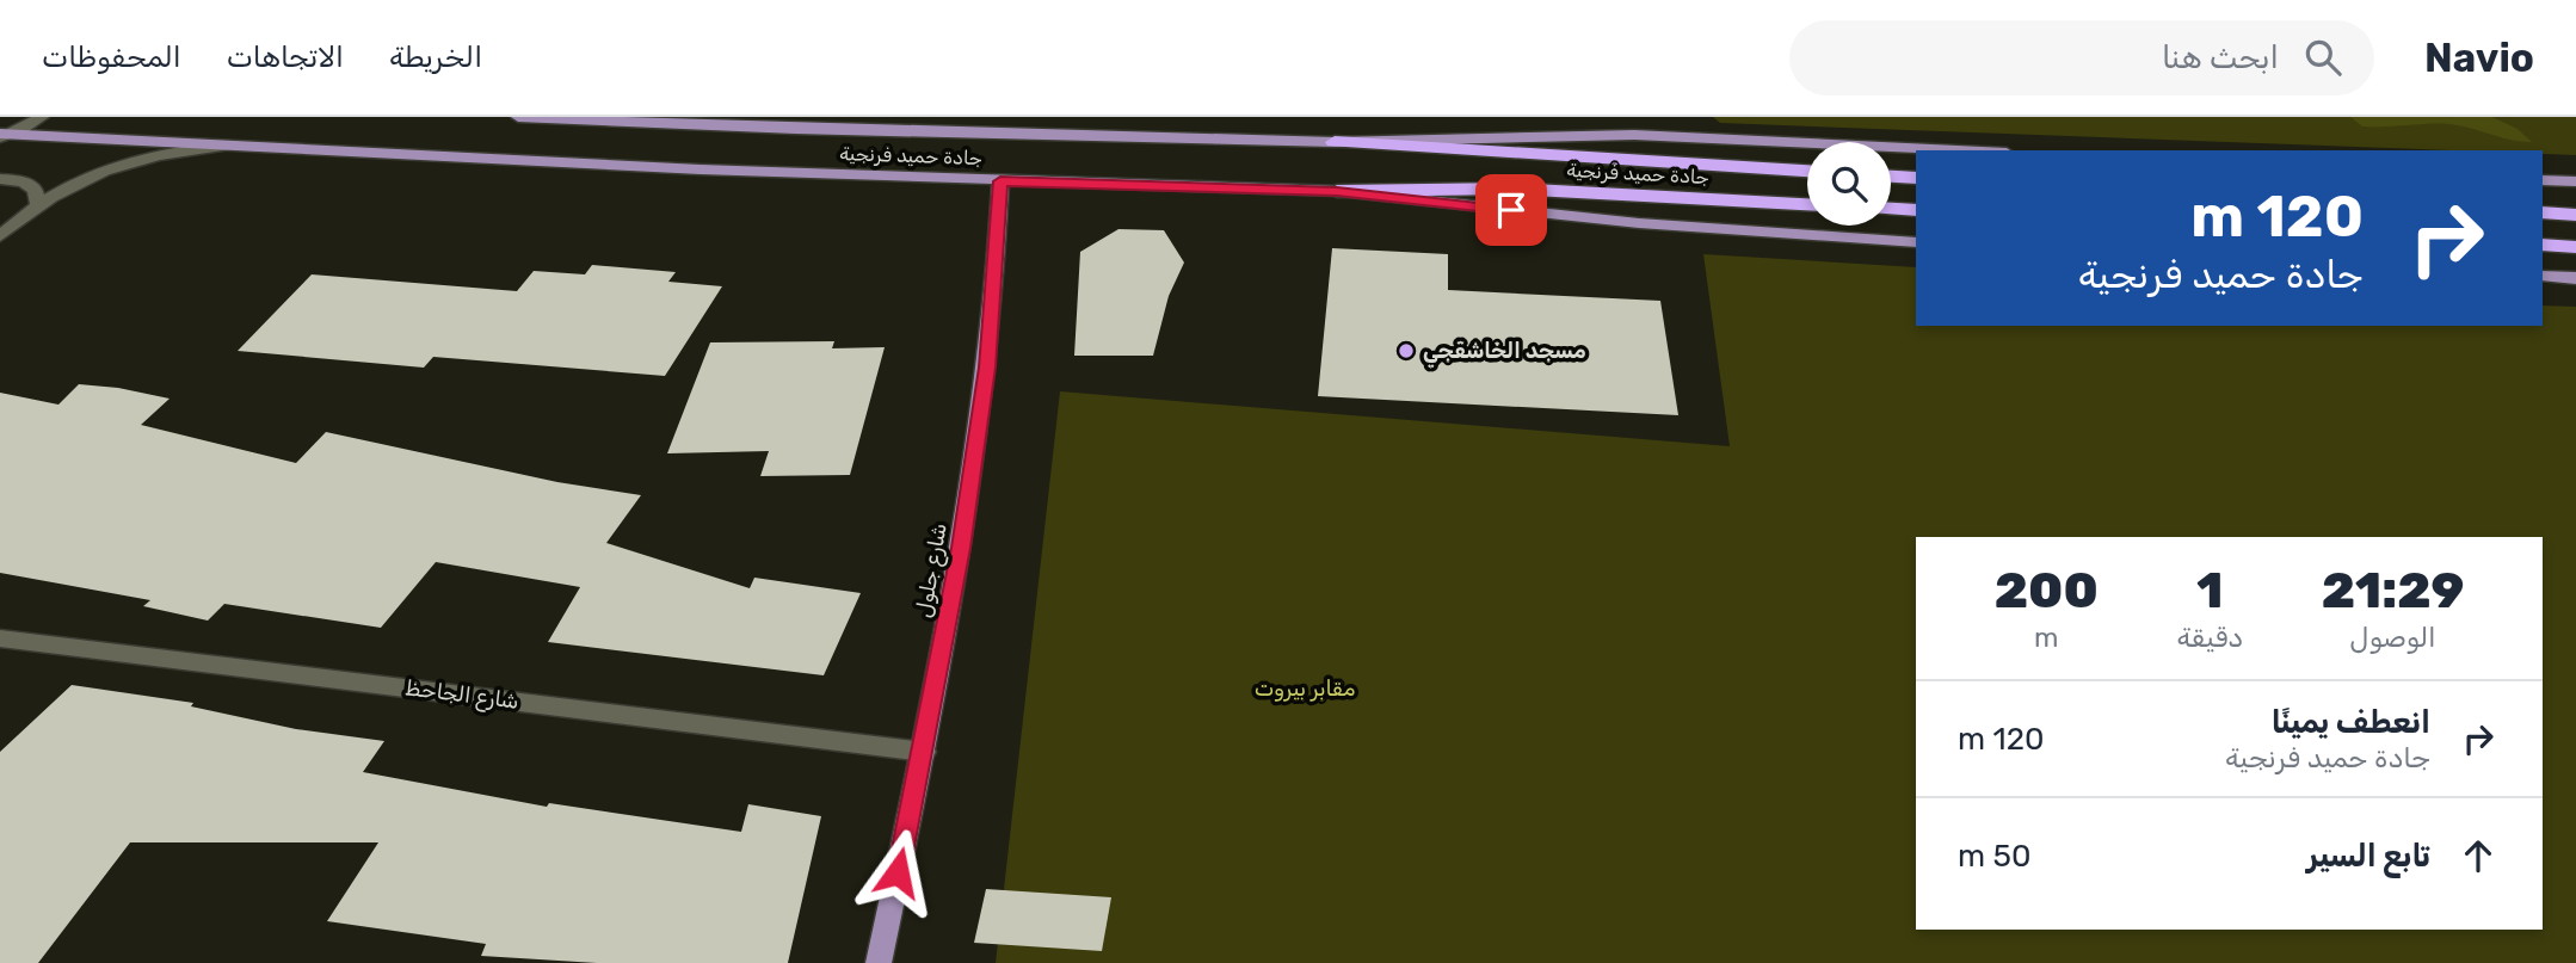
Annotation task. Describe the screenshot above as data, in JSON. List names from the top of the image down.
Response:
{
  "streets": {
    "highway": ["جادة حميد فرنجية"],
    "main road": ["شارع جلول"],
    "street": ["شارع الجاحظ"]
  },
  "crossings": [
    ["جادة حميد فرنجية", "شارع جلول"],
    ["شارع جلول", "شارع الجاحظ"]
  ],
  "parks": ["مقابر بيروت"],
  "places": ["مسجد الخاشقجي"],
  "page": {
    "header": "Navio",
    "search": "ابحث هنا",
    "nav": ["الخريطة", "الاتجاهات", "المحفوظات"],
    "turn": ["120 m", "جادة حميد فرنجية"],
    "eta": [
      "21:29",
      "الوصول",
      "1",
      "دقيقة",
      "200",
      "m"
    ],
    "list": [
      {
        "name": "انعطف يمينًا",
        "note": "جادة حميد فرنجية",
        "value": "120 m"
      },
      {
        "name": "تابع السير",
        "value": "50 m"
      }
    ]
  }
}
